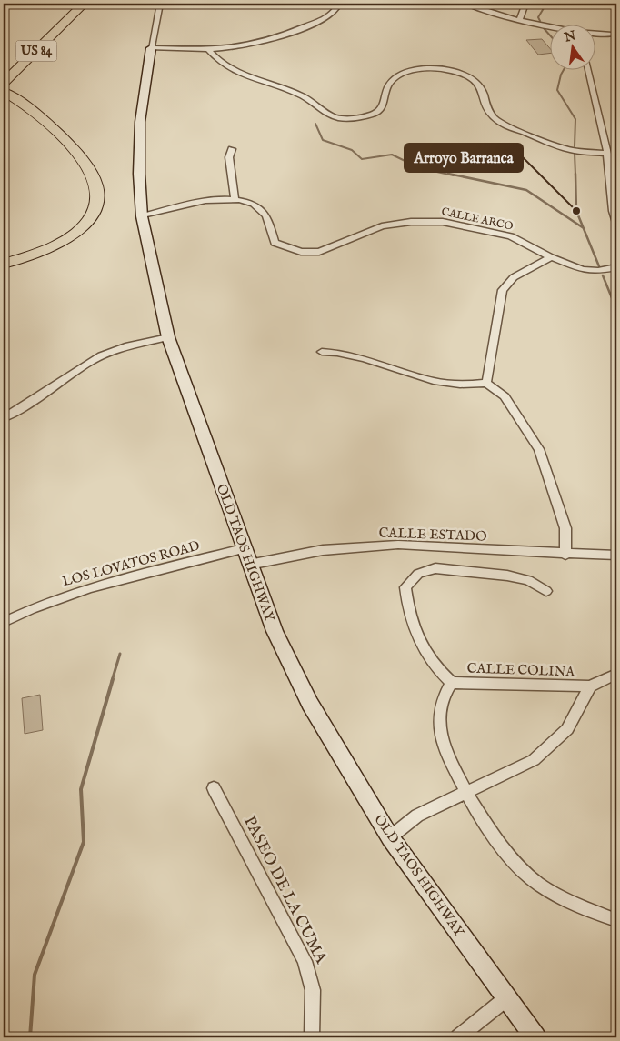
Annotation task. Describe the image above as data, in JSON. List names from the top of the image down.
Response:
{
  "streets": {
    "highway": ["US 84"],
    "street": [
      "CALLE ARCO",
      "CALLE ESTADO",
      "OLD TAOS HIGHWAY",
      "LOS LOVATOS ROAD",
      "CALLE COLINA",
      "PASEO DE LA CUMA"
    ]
  },
  "crossings": [
    ["CALLE ARCO", "OLD TAOS HIGHWAY"],
    ["CALLE ESTADO", "OLD TAOS HIGHWAY"],
    ["OLD TAOS HIGHWAY", "LOS LOVATOS ROAD"],
    ["OLD TAOS HIGHWAY", "CALLE COLINA"]
  ],
  "places": ["Arroyo Barranca"],
  "north": "top"
}
